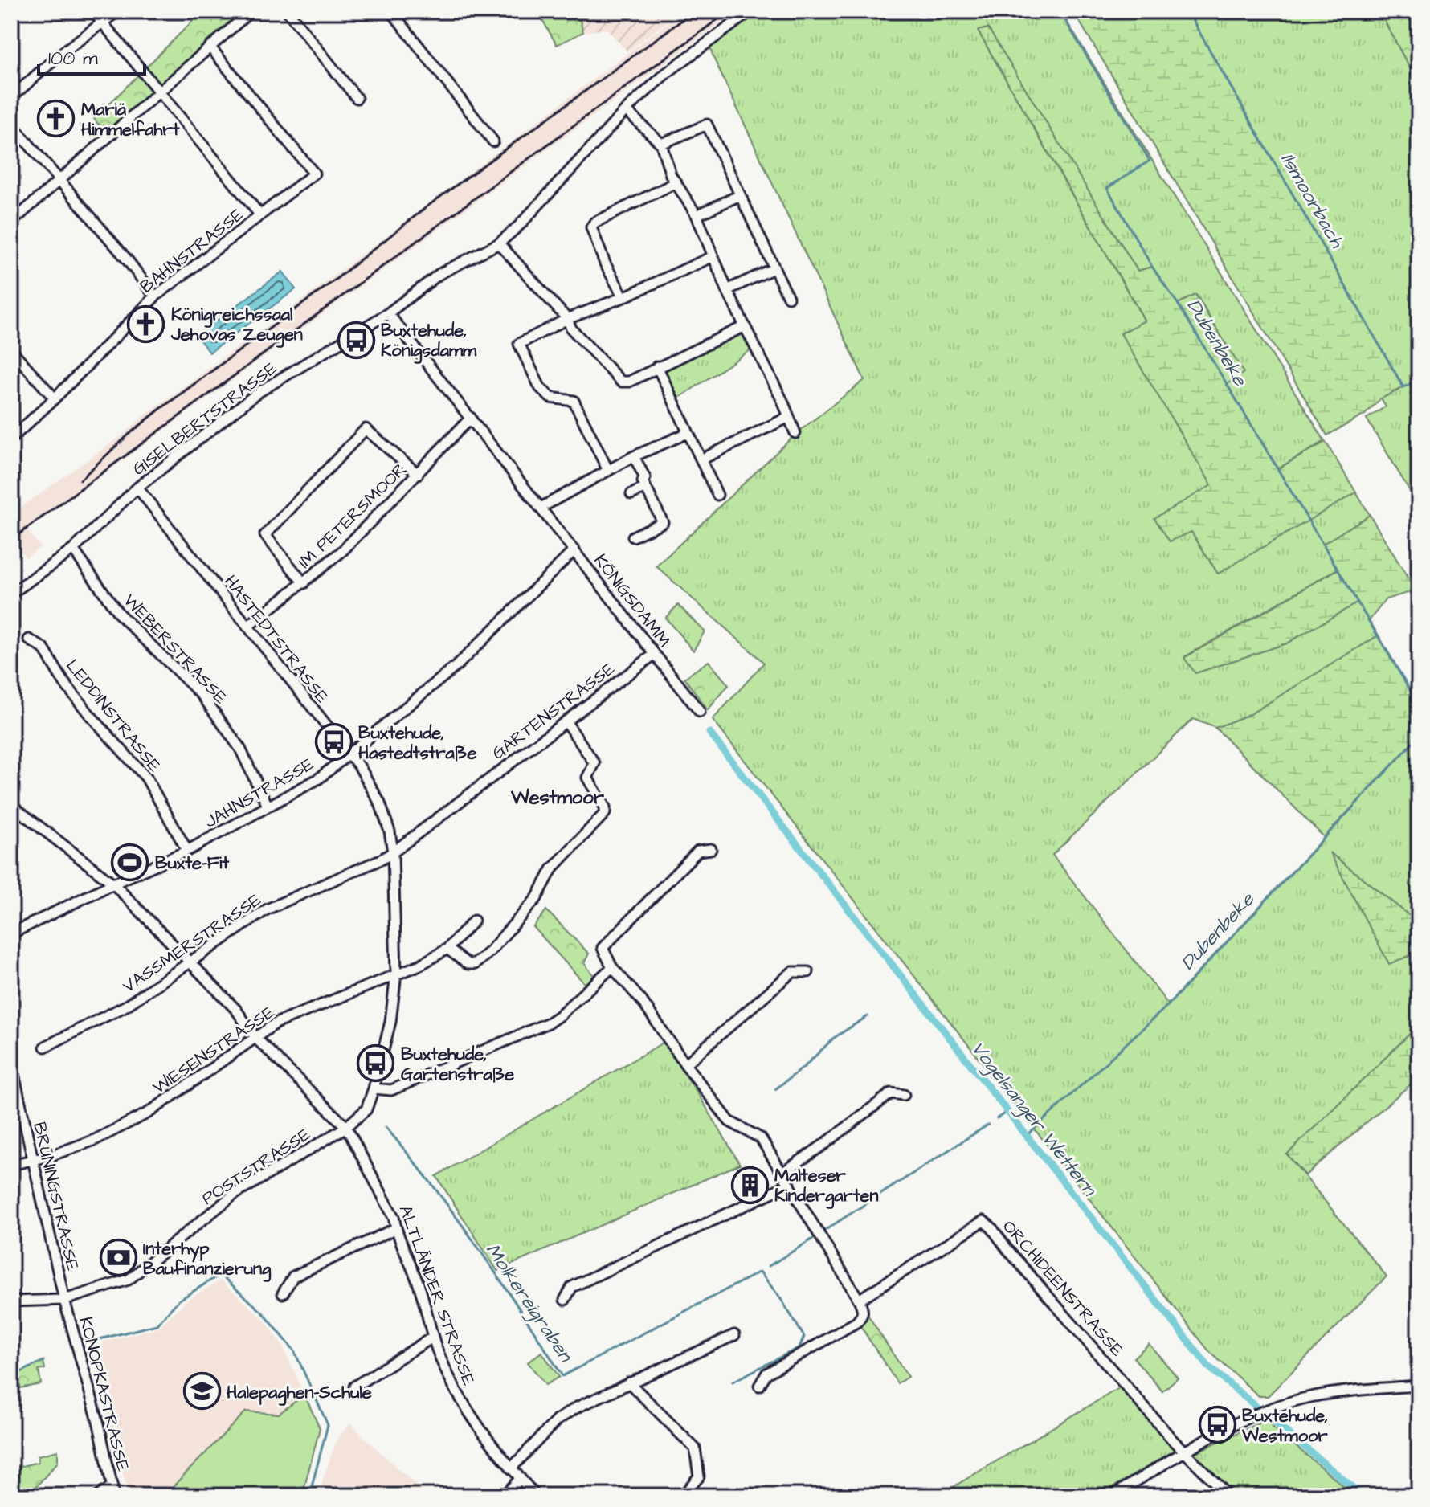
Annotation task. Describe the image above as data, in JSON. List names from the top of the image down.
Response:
{
  "streets": {
    "street": [
      "BAHNSTRASSE",
      "GISELBERTSTRASSE",
      "IM PETERSMOOR",
      "KÖNIGSDAMM",
      "HASTEDTSTRASSE",
      "WEBERSTRASSE",
      "GARTENSTRASSE",
      "LEDDINSTRASSE",
      "JAHNSTRASSE",
      "VASSMERSTRASSE",
      "WIESENSTRASSE",
      "POSTSTRASSE",
      "BRÜNINGSTRASSE",
      "ORCHIDEENSTRASSE",
      "ALTLÄNDER STRASSE",
      "KONOPKASTRASSE"
    ]
  },
  "crossings": [
    ["GISELBERTSTRASSE", "KÖNIGSDAMM"],
    ["GISELBERTSTRASSE", "HASTEDTSTRASSE"],
    ["GISELBERTSTRASSE", "WEBERSTRASSE"],
    ["IM PETERSMOOR", "KÖNIGSDAMM"],
    ["IM PETERSMOOR", "HASTEDTSTRASSE"],
    ["KÖNIGSDAMM", "GARTENSTRASSE"],
    ["KÖNIGSDAMM", "JAHNSTRASSE"],
    ["HASTEDTSTRASSE", "GARTENSTRASSE"],
    ["HASTEDTSTRASSE", "JAHNSTRASSE"],
    ["HASTEDTSTRASSE", "VASSMERSTRASSE"],
    ["WEBERSTRASSE", "JAHNSTRASSE"],
    ["GARTENSTRASSE", "VASSMERSTRASSE"],
    ["LEDDINSTRASSE", "JAHNSTRASSE"],
    ["JAHNSTRASSE", "ALTLÄNDER STRASSE"],
    ["VASSMERSTRASSE", "ALTLÄNDER STRASSE"],
    ["WIESENSTRASSE", "BRÜNINGSTRASSE"],
    ["WIESENSTRASSE", "ALTLÄNDER STRASSE"],
    ["POSTSTRASSE", "BRÜNINGSTRASSE"],
    ["POSTSTRASSE", "ALTLÄNDER STRASSE"],
    ["POSTSTRASSE", "KONOPKASTRASSE"],
    ["BRÜNINGSTRASSE", "KONOPKASTRASSE"]
  ],
  "districts": ["Westmoor"],
  "water": [
    "Ilsmoorbach",
    "Dubenbeke",
    "Vogelsanger Wettern",
    "Molkereigraben"
  ],
  "places": {
    "church": ["Mariä Himmelfahrt", "Königreichssaal Jehovas Zeugen"],
    "bus stop": [
      "Buxtehude, Königsdamm",
      "Buxtehude, Hastedtstraße",
      "Buxtehude, Gartenstraße",
      "Buxtehude, Westmoor"
    ],
    "sports": ["Buxte-Fit"],
    "building": ["Malteser Kindergarten"],
    "bank": ["Interhyp Baufinanzierung"],
    "school or university": ["Halepaghen-Schule"]
  },
  "scale_bar": "100 m"
}
